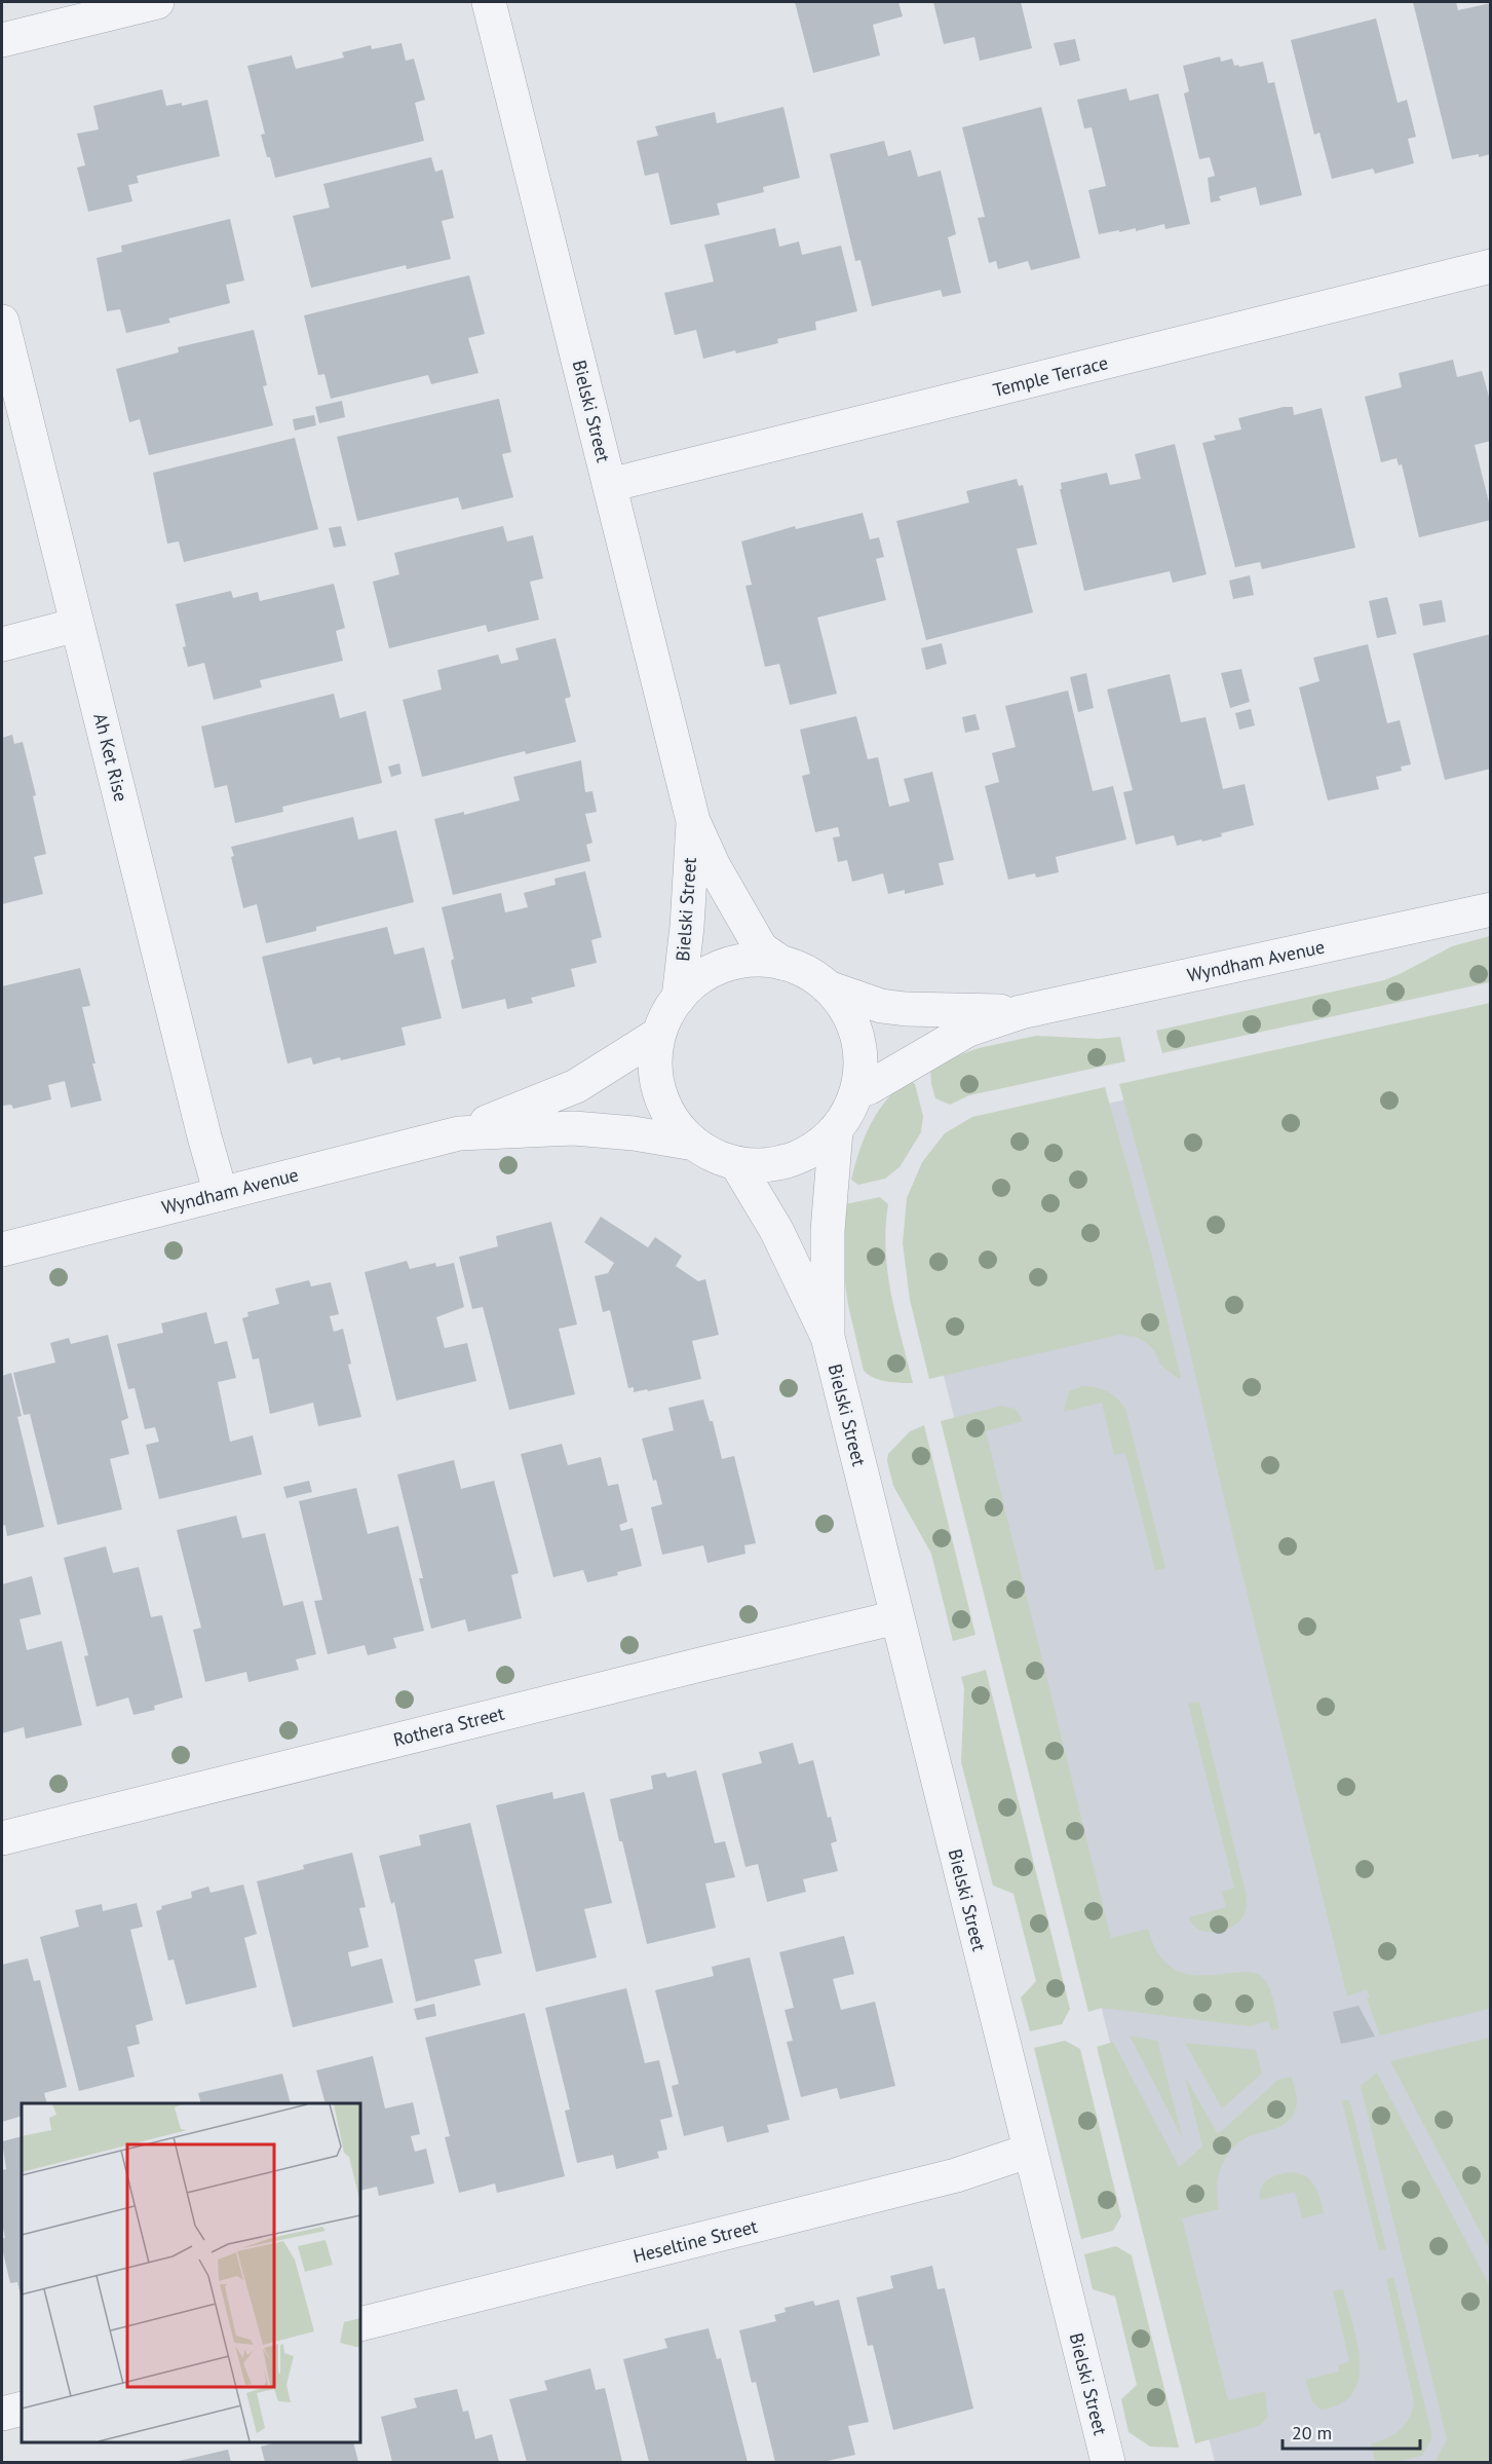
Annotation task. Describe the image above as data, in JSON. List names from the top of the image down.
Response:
{
  "streets": {
    "street": [
      "Temple Terrace",
      "Bielski Street",
      "Ah Ket Rise",
      "Wyndham Avenue",
      "Rothera Street",
      "Heseltine Street"
    ]
  },
  "crossings": [
    ["Temple Terrace", "Bielski Street"],
    ["Bielski Street", "Wyndham Avenue"],
    ["Bielski Street", "Rothera Street"],
    ["Bielski Street", "Heseltine Street"],
    ["Ah Ket Rise", "Wyndham Avenue"]
  ],
  "scale_bar": "20 m"
}
